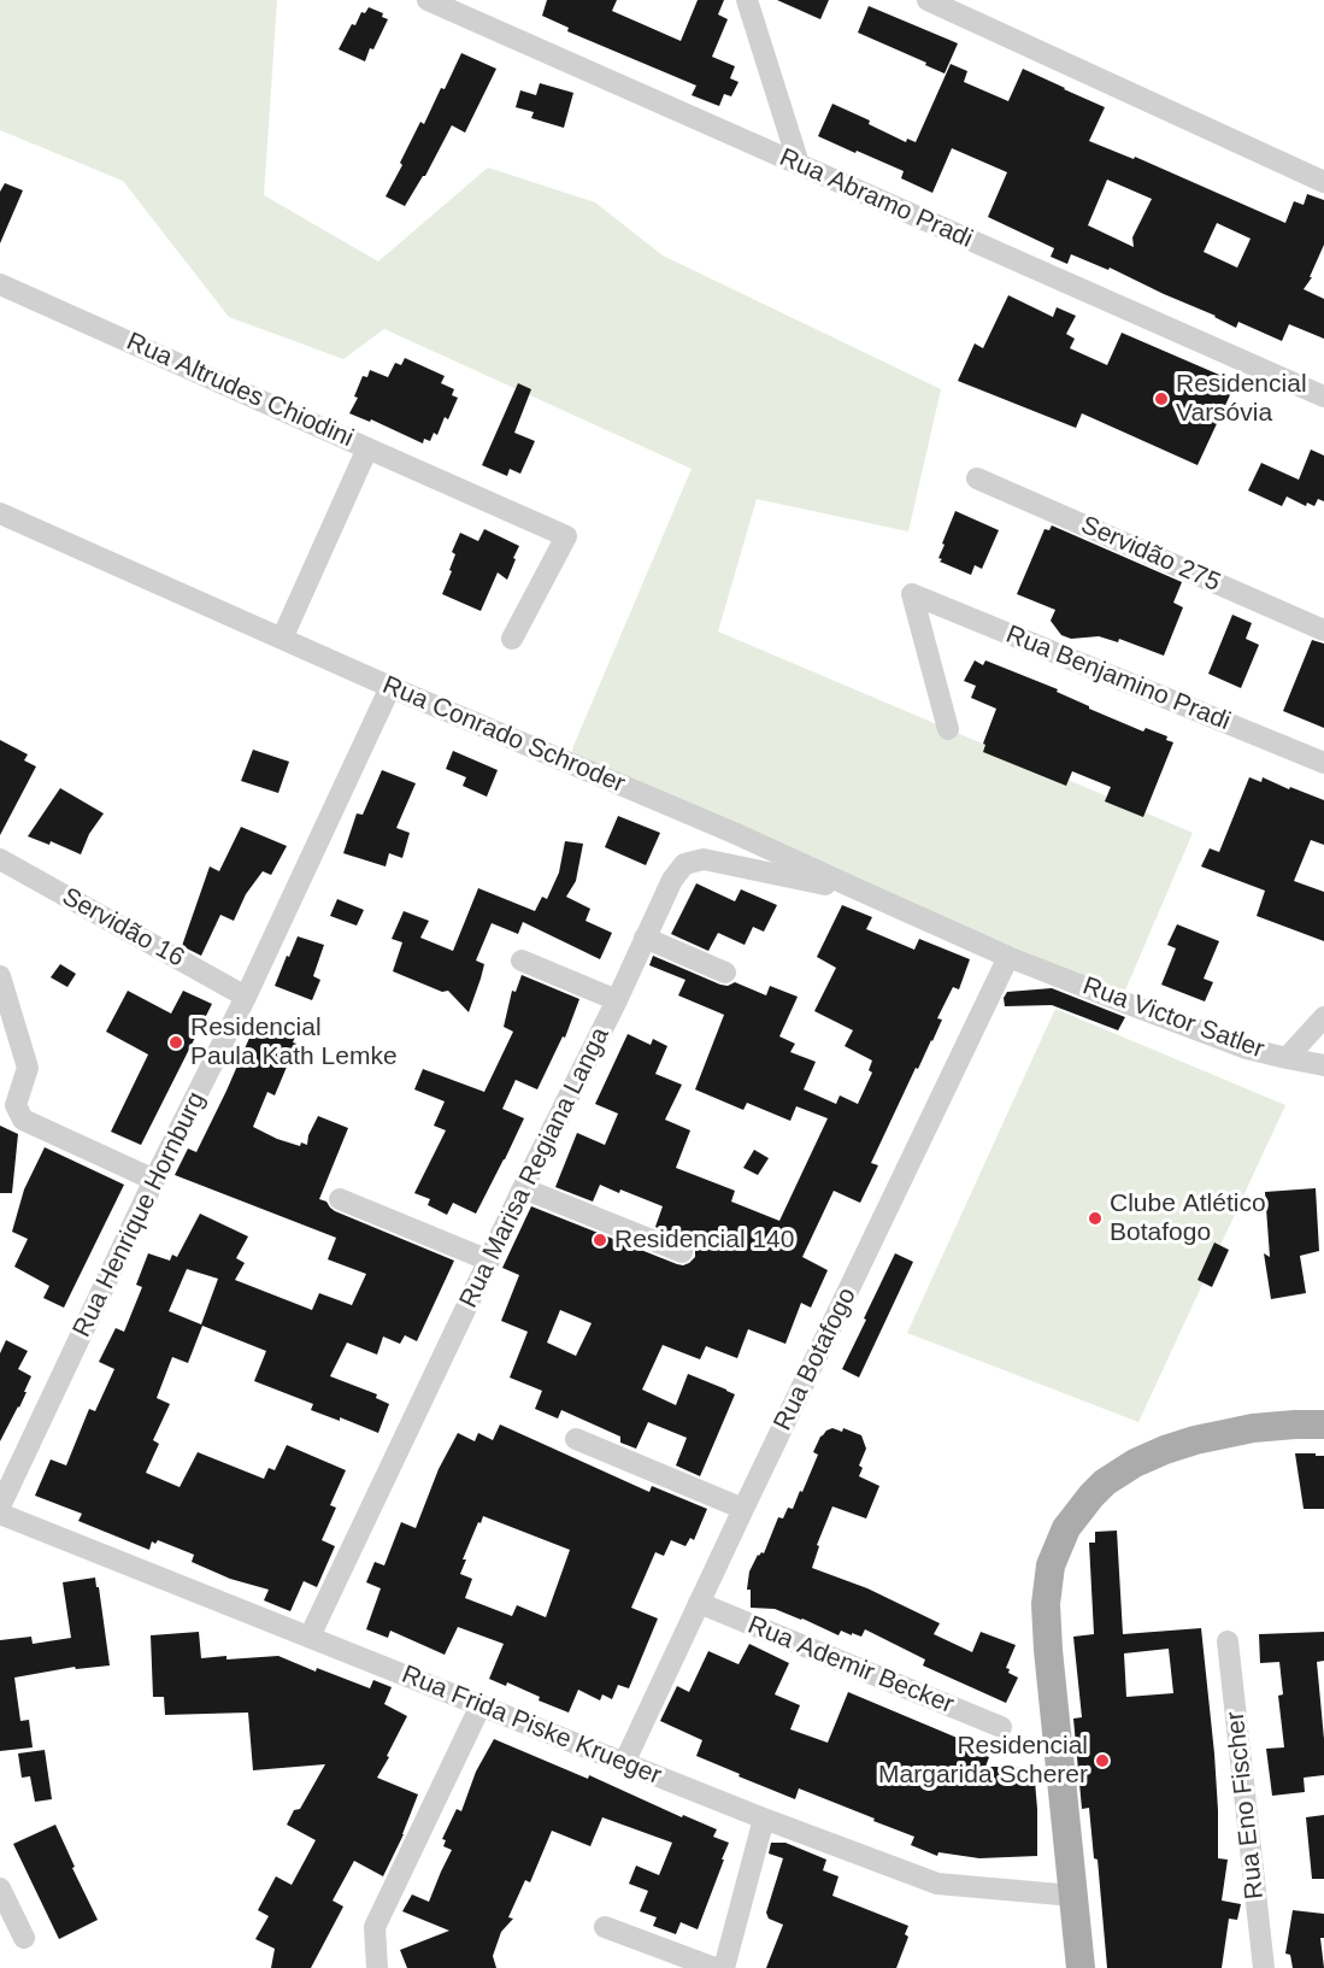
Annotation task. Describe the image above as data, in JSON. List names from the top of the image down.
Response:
{
  "streets": {
    "street": [
      "Rua Abramo Pradi",
      "Rua Altrudes Chiodini",
      "Servidão 275",
      "Rua Benjamino Pradi",
      "Rua Conrado Schroder",
      "Servidão 16",
      "Rua Victor Satler",
      "Rua Marisa Regiana Langa",
      "Rua Henrique Hornburg",
      "Rua Botafogo",
      "Rua Ademir Becker",
      "Rua Frida Piske Krueger",
      "Rua Eno Fischer"
    ]
  },
  "crossings": [
    ["Rua Altrudes Chiodini", "Rua Conrado Schroder"],
    ["Rua Conrado Schroder", "Rua Victor Satler"],
    ["Rua Conrado Schroder", "Rua Marisa Regiana Langa"],
    ["Rua Conrado Schroder", "Rua Henrique Hornburg"],
    ["Rua Conrado Schroder", "Rua Botafogo"],
    ["Servidão 16", "Rua Henrique Hornburg"],
    ["Rua Victor Satler", "Rua Botafogo"],
    ["Rua Marisa Regiana Langa", "Rua Frida Piske Krueger"],
    ["Rua Botafogo", "Rua Ademir Becker"],
    ["Rua Botafogo", "Rua Frida Piske Krueger"]
  ],
  "places": [
    "Residencial Varsóvia",
    "Residencial Paula Kath Lemke",
    "Clube Atlético Botafogo",
    "Residencial 140",
    "Residencial Margarida Scherer"
  ]
}
